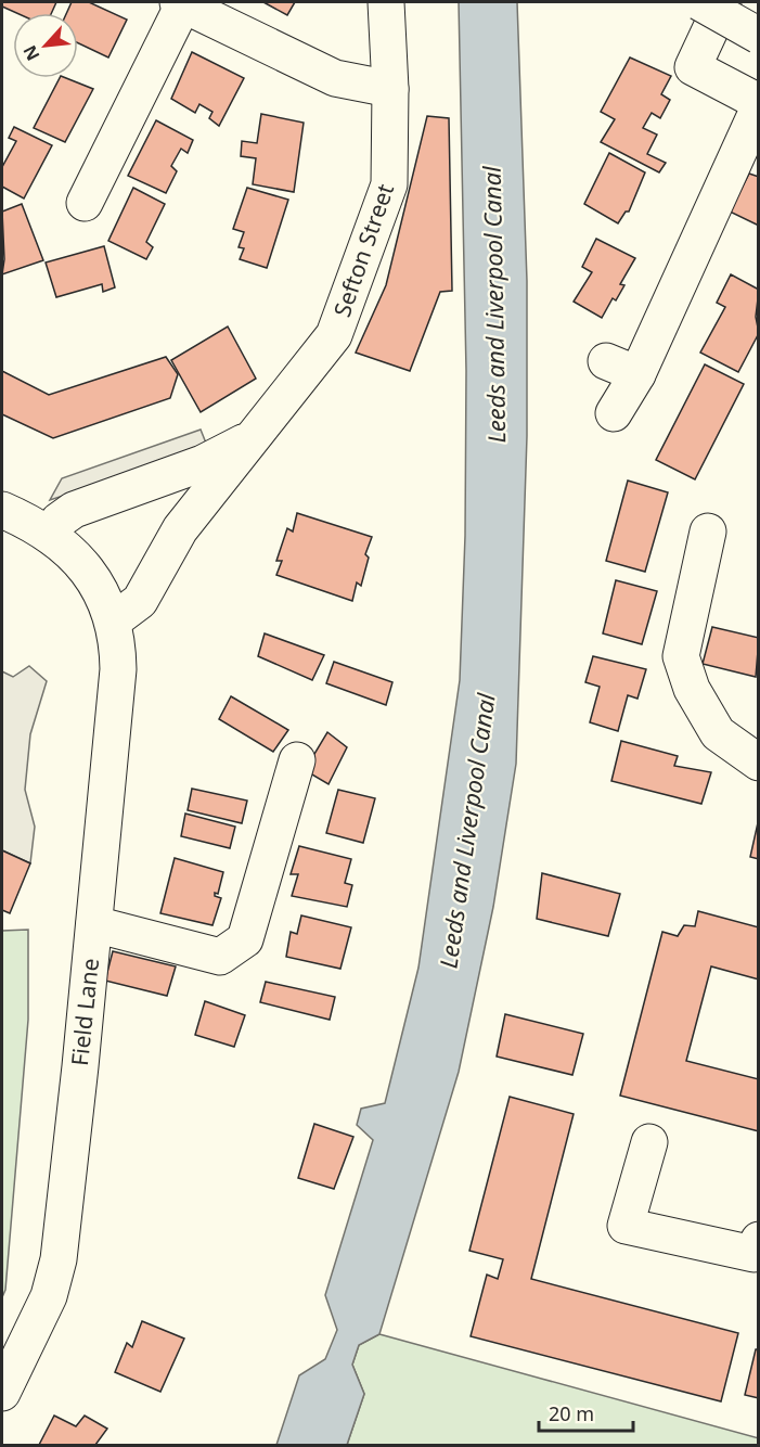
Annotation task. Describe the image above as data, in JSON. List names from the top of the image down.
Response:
{
  "streets": {
    "main road": ["Sefton Street", "Field Lane"]
  },
  "crossings": [
    ["Sefton Street", "Field Lane"]
  ],
  "water": ["Leeds and Liverpool Canal"],
  "scale_bar": "20 m",
  "north": "bottom left"
}
